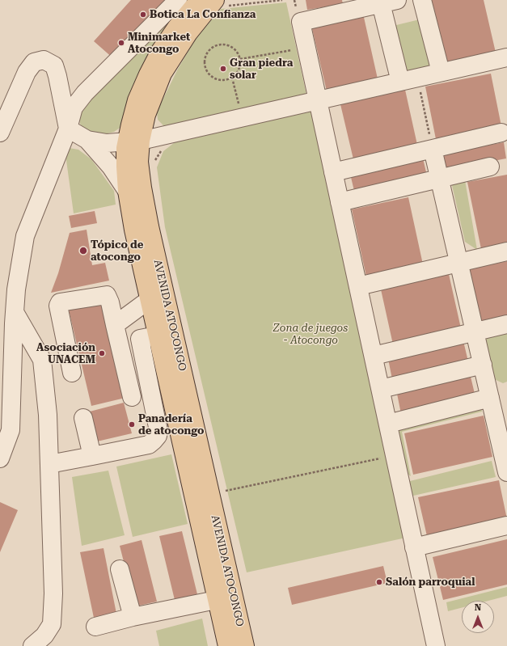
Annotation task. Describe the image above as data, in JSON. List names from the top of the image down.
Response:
{
  "streets": {
    "main road": ["AVENIDA ATOCONGO"]
  },
  "parks": ["Zona de juegos - Atocongo"],
  "places": [
    "Botica La Confianza",
    "Minimarket Atocongo",
    "Gran piedra solar",
    "Tópico de atocongo",
    "Asociación UNACEM",
    "Panadería de atocongo",
    "Salón parroquial"
  ],
  "north": "top"
}
